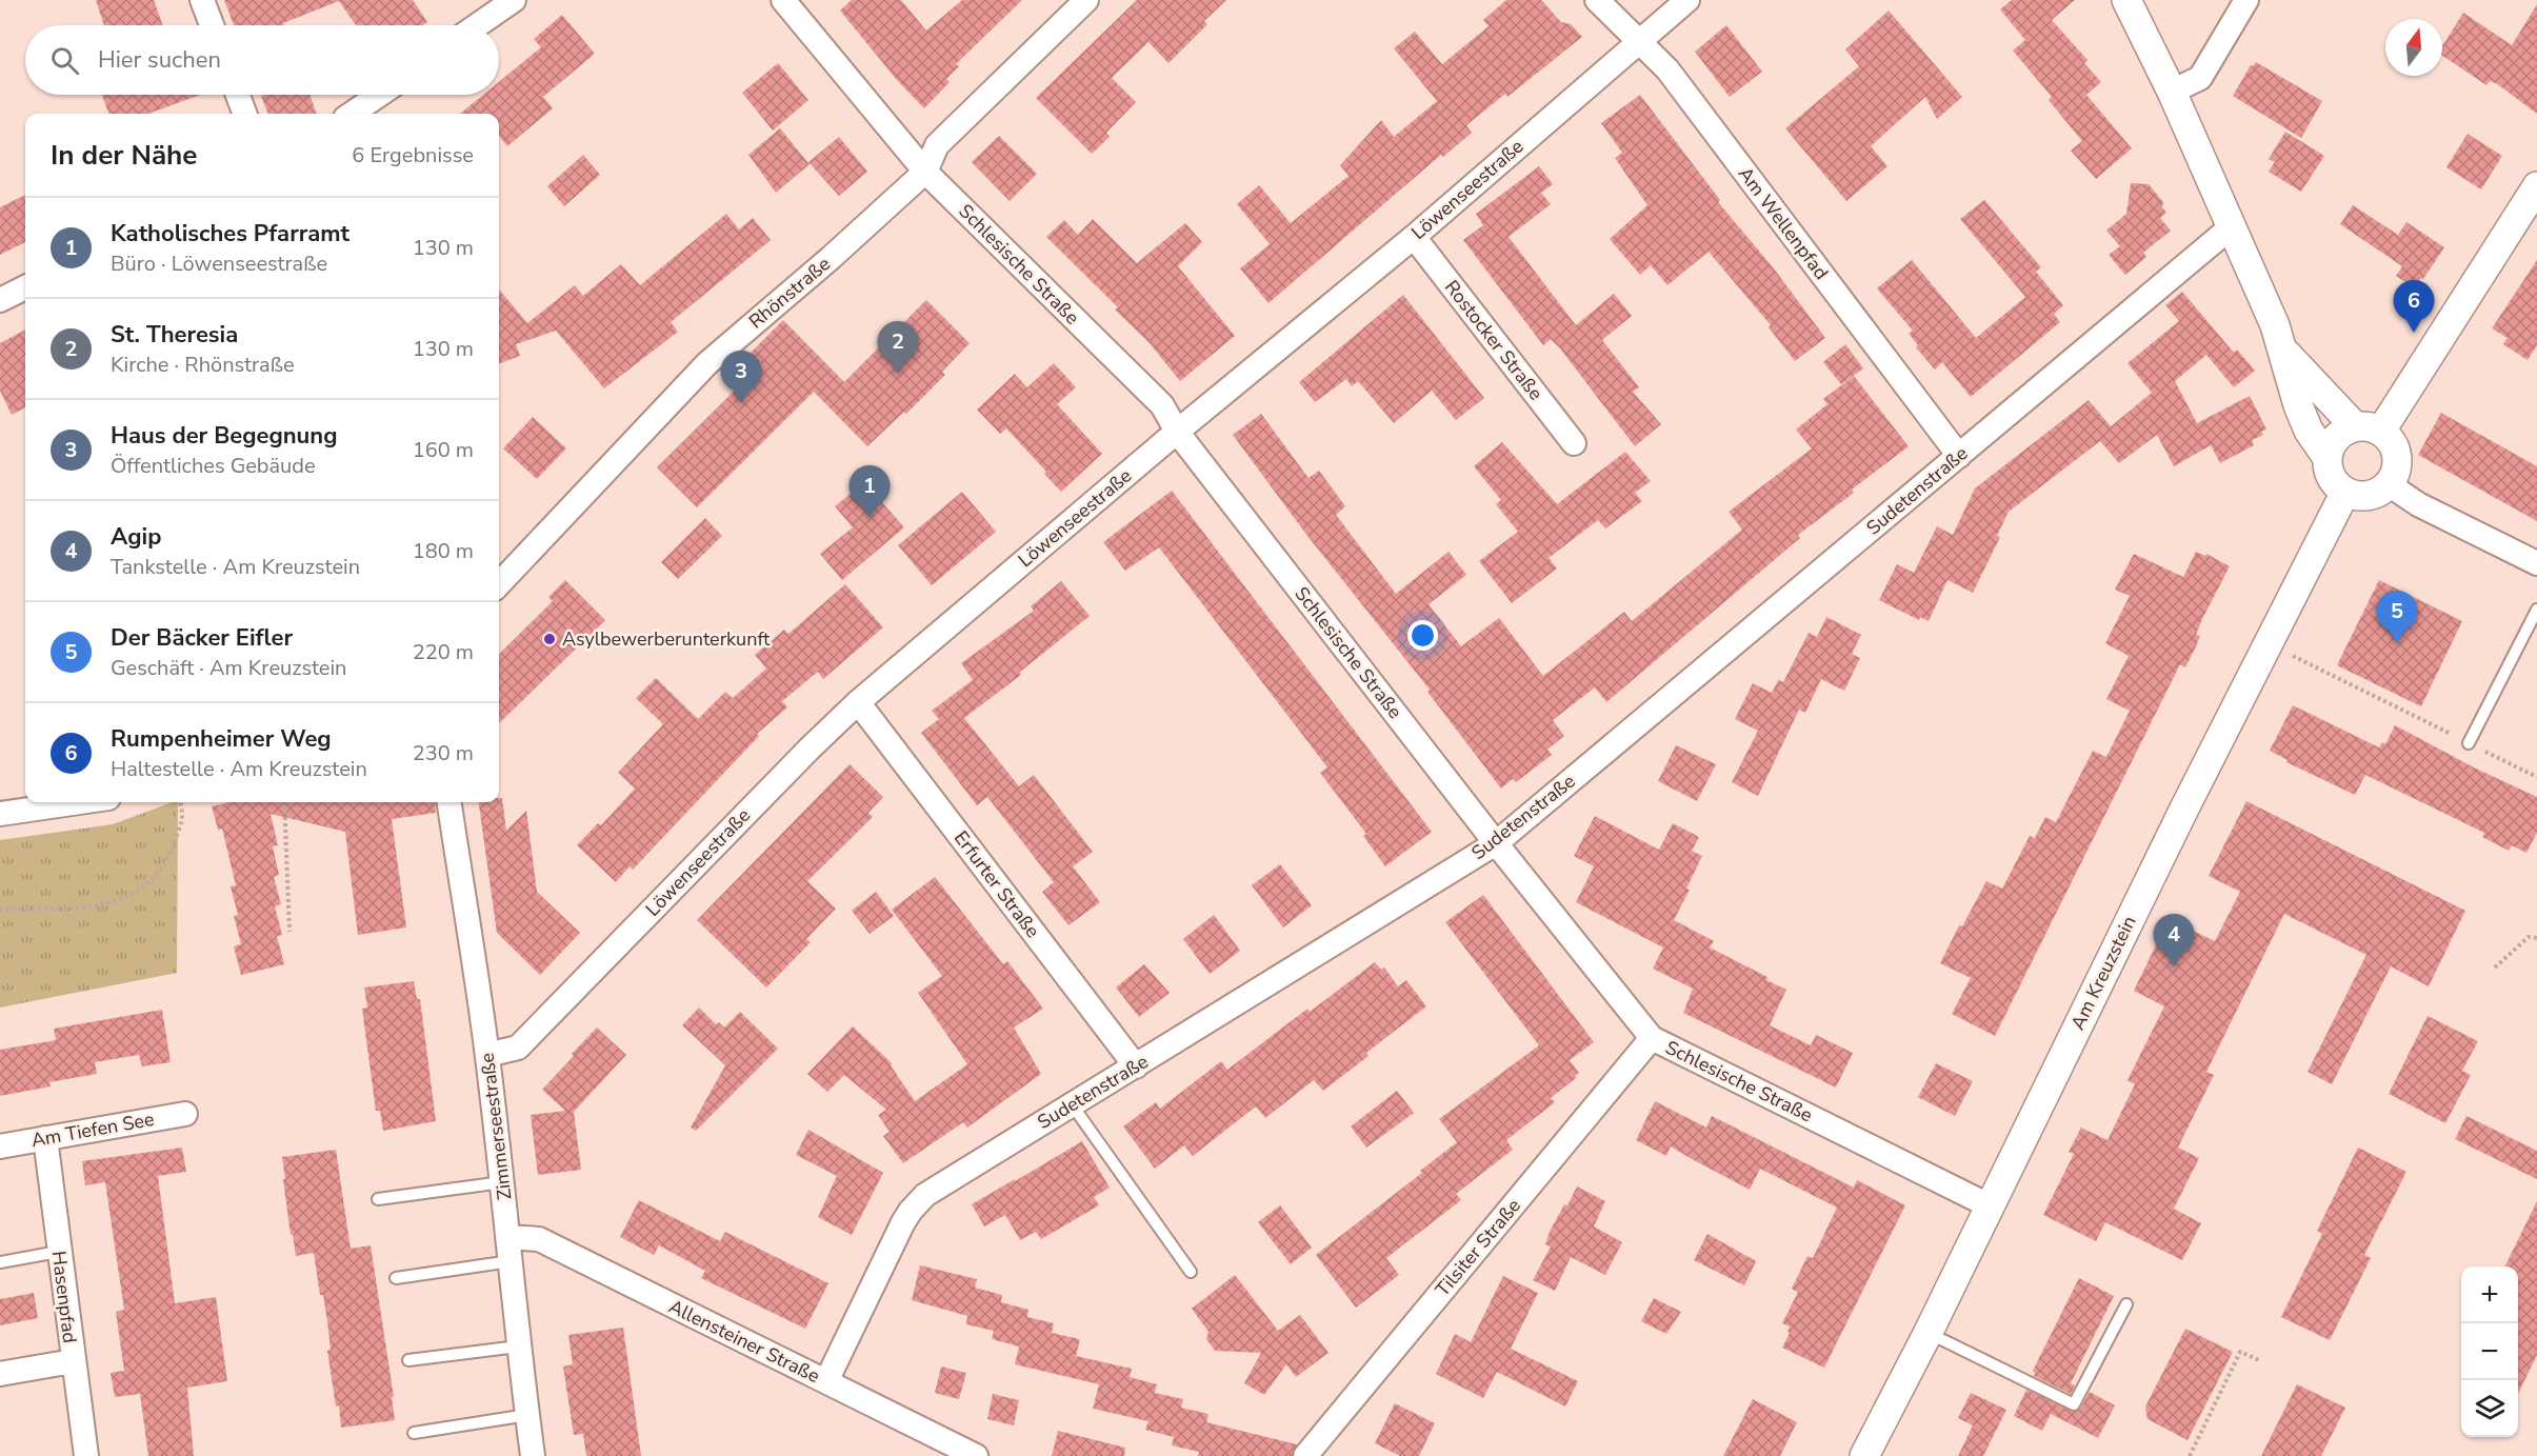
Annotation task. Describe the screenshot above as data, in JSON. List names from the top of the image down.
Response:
{
  "streets": {
    "street": [
      "Löwenseestraße",
      "Am Wellenpfad",
      "Schlesische Straße",
      "Rhönstraße",
      "Rostocker Straße",
      "Sudetenstraße",
      "Erfurter Straße",
      "Am Kreuzstein",
      "Zimmerseestraße",
      "Am Tiefen See",
      "Tilsiter Straße",
      "Hasenpfad",
      "Allensteiner Straße"
    ]
  },
  "crossings": [
    ["Löwenseestraße", "Am Wellenpfad"],
    ["Löwenseestraße", "Schlesische Straße"],
    ["Löwenseestraße", "Rostocker Straße"],
    ["Löwenseestraße", "Erfurter Straße"],
    ["Löwenseestraße", "Zimmerseestraße"],
    ["Am Wellenpfad", "Sudetenstraße"],
    ["Schlesische Straße", "Rhönstraße"],
    ["Schlesische Straße", "Sudetenstraße"],
    ["Schlesische Straße", "Am Kreuzstein"],
    ["Schlesische Straße", "Tilsiter Straße"],
    ["Sudetenstraße", "Erfurter Straße"],
    ["Sudetenstraße", "Allensteiner Straße"],
    ["Zimmerseestraße", "Allensteiner Straße"],
    ["Am Tiefen See", "Hasenpfad"]
  ],
  "places": ["Asylbewerberunterkunft"],
  "north": "top",
  "page": {
    "search": "Hier suchen",
    "heading": ["In der Nähe", "6 Ergebnisse"],
    "list": [
      {
        "mark": "1",
        "name": "Katholisches Pfarramt",
        "note": "Büro · Löwenseestraße",
        "value": "130 m"
      },
      {
        "mark": "2",
        "name": "St. Theresia",
        "note": "Kirche · Rhönstraße",
        "value": "130 m"
      },
      {
        "mark": "3",
        "name": "Haus der Begegnung",
        "note": "Öffentliches Gebäude",
        "value": "160 m"
      },
      {
        "mark": "4",
        "name": "Agip",
        "note": "Tankstelle · Am Kreuzstein",
        "value": "180 m"
      },
      {
        "mark": "5",
        "name": "Der Bäcker Eifler",
        "note": "Geschäft · Am Kreuzstein",
        "value": "220 m"
      },
      {
        "mark": "6",
        "name": "Rumpenheimer Weg",
        "note": "Haltestelle · Am Kreuzstein",
        "value": "230 m"
      }
    ],
    "pins": [
      "6",
      "2",
      "3",
      "1",
      "5",
      "4"
    ],
    "map_buttons": ["+", "−"]
  }
}
